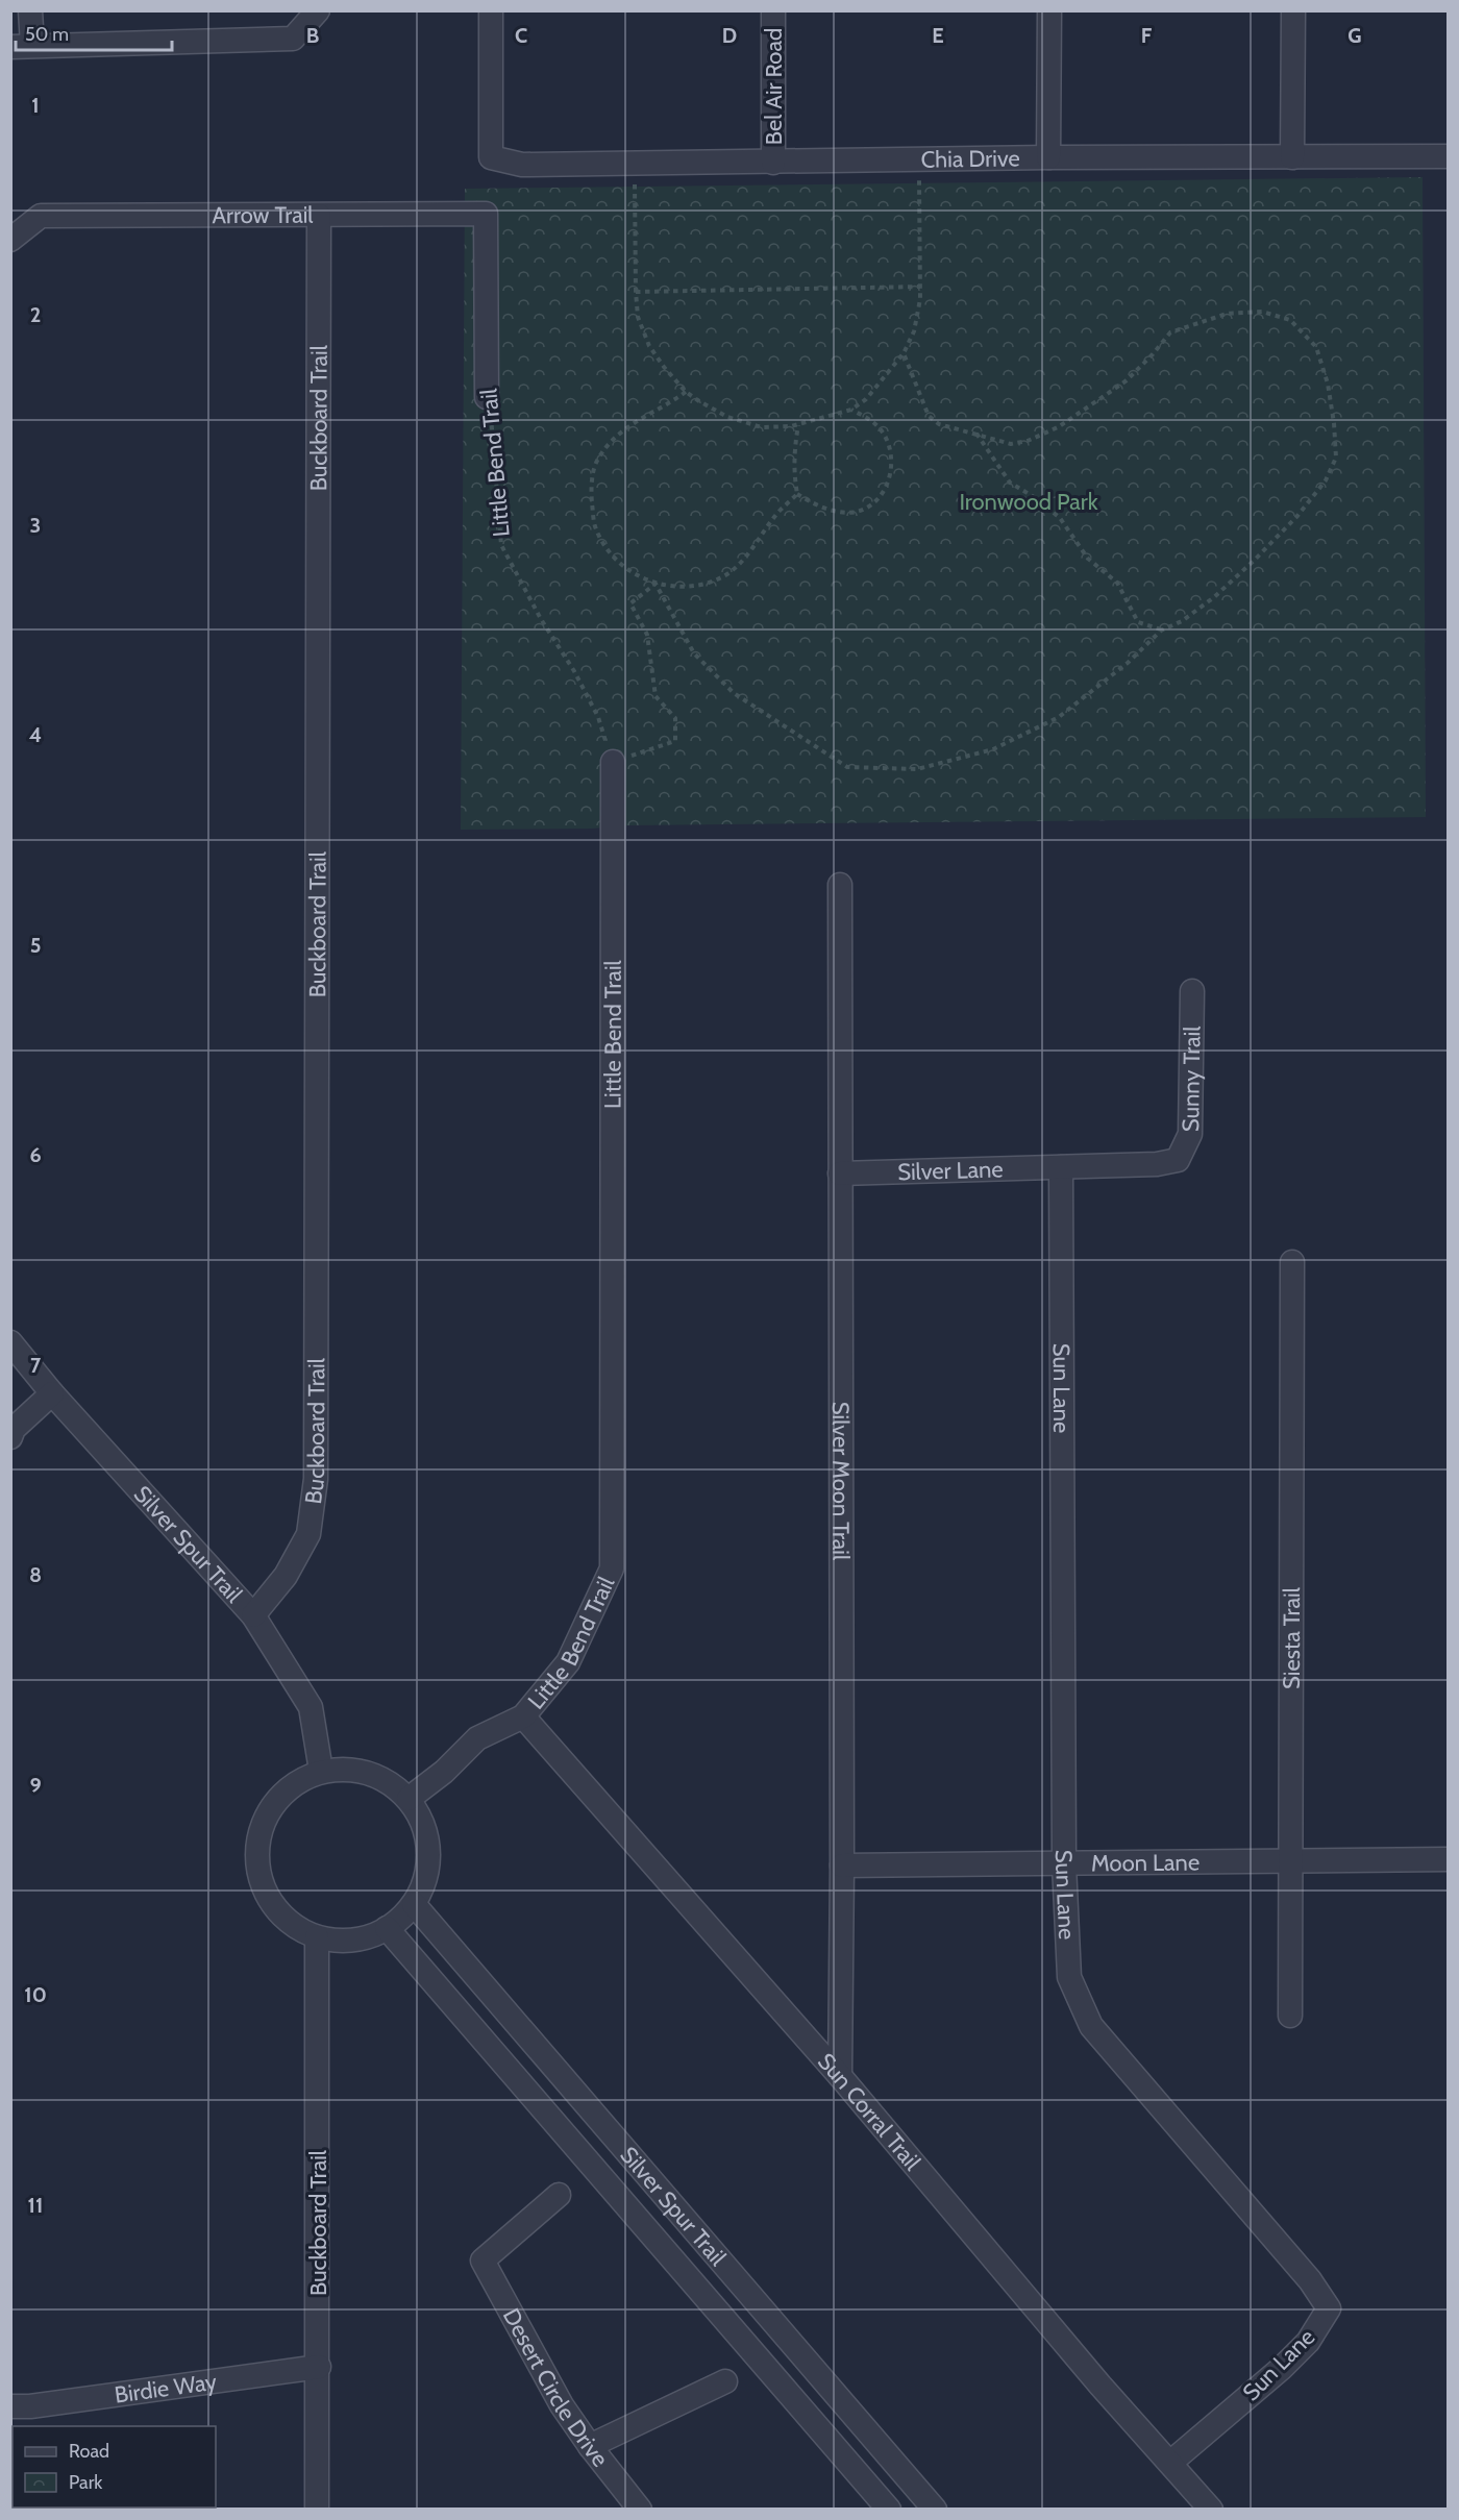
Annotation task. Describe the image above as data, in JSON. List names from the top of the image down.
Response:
{
  "streets": {
    "street": [
      "Bel Air Road",
      "Chia Drive",
      "Arrow Trail",
      "Buckboard Trail",
      "Little Bend Trail",
      "Sunny Trail",
      "Silver Lane",
      "Sun Lane",
      "Silver Moon Trail",
      "Silver Spur Trail",
      "Siesta Trail",
      "Moon Lane",
      "Sun Corral Trail",
      "Desert Circle Drive",
      "Birdie Way"
    ]
  },
  "crossings": [
    ["Bel Air Road", "Chia Drive"],
    ["Arrow Trail", "Buckboard Trail"],
    ["Arrow Trail", "Little Bend Trail"],
    ["Buckboard Trail", "Little Bend Trail"],
    ["Buckboard Trail", "Silver Spur Trail"],
    ["Buckboard Trail", "Birdie Way"],
    ["Little Bend Trail", "Silver Spur Trail"],
    ["Little Bend Trail", "Sun Corral Trail"],
    ["Sunny Trail", "Silver Lane"],
    ["Sunny Trail", "Sun Lane"],
    ["Silver Lane", "Sun Lane"],
    ["Silver Lane", "Silver Moon Trail"],
    ["Sun Lane", "Moon Lane"],
    ["Sun Lane", "Sun Corral Trail"],
    ["Silver Moon Trail", "Moon Lane"],
    ["Silver Moon Trail", "Sun Corral Trail"],
    ["Siesta Trail", "Moon Lane"]
  ],
  "parks": ["Ironwood Park"],
  "legend": ["Road", "Park"],
  "scale_bar": "50 m",
  "grid": {
    "columns": [
      "B",
      "C",
      "D",
      "E",
      "F",
      "G"
    ],
    "rows": [
      "1",
      "2",
      "3",
      "4",
      "5",
      "6",
      "7",
      "8",
      "9",
      "10",
      "11"
    ]
  }
}
